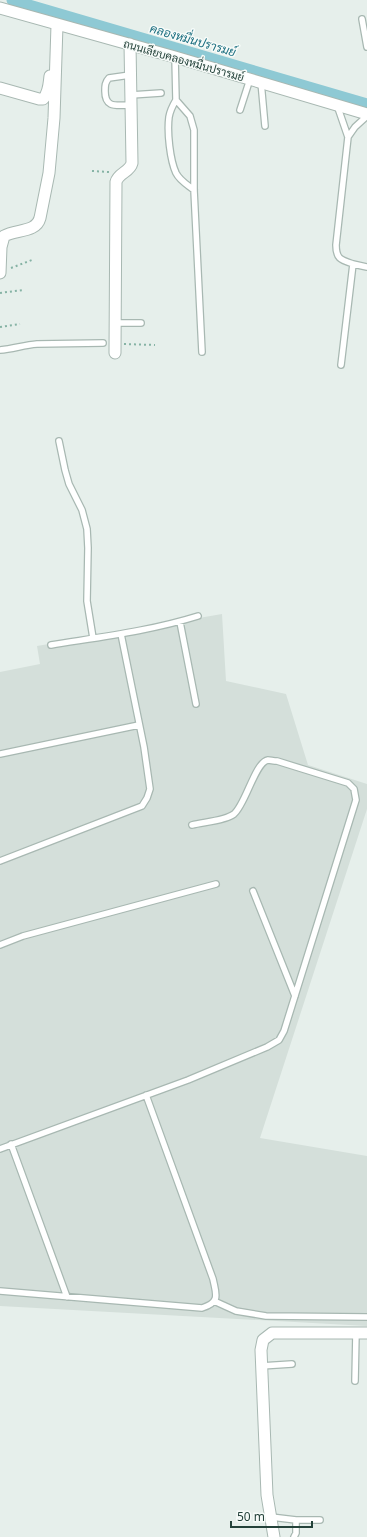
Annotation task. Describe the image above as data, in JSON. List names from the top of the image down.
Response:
{
  "streets": {
    "street": ["ถนนเลียบคลองหมื่นปรารมย์"]
  },
  "water": ["คลองหมื่นปรารมย์"],
  "scale_bar": "50 m"
}
